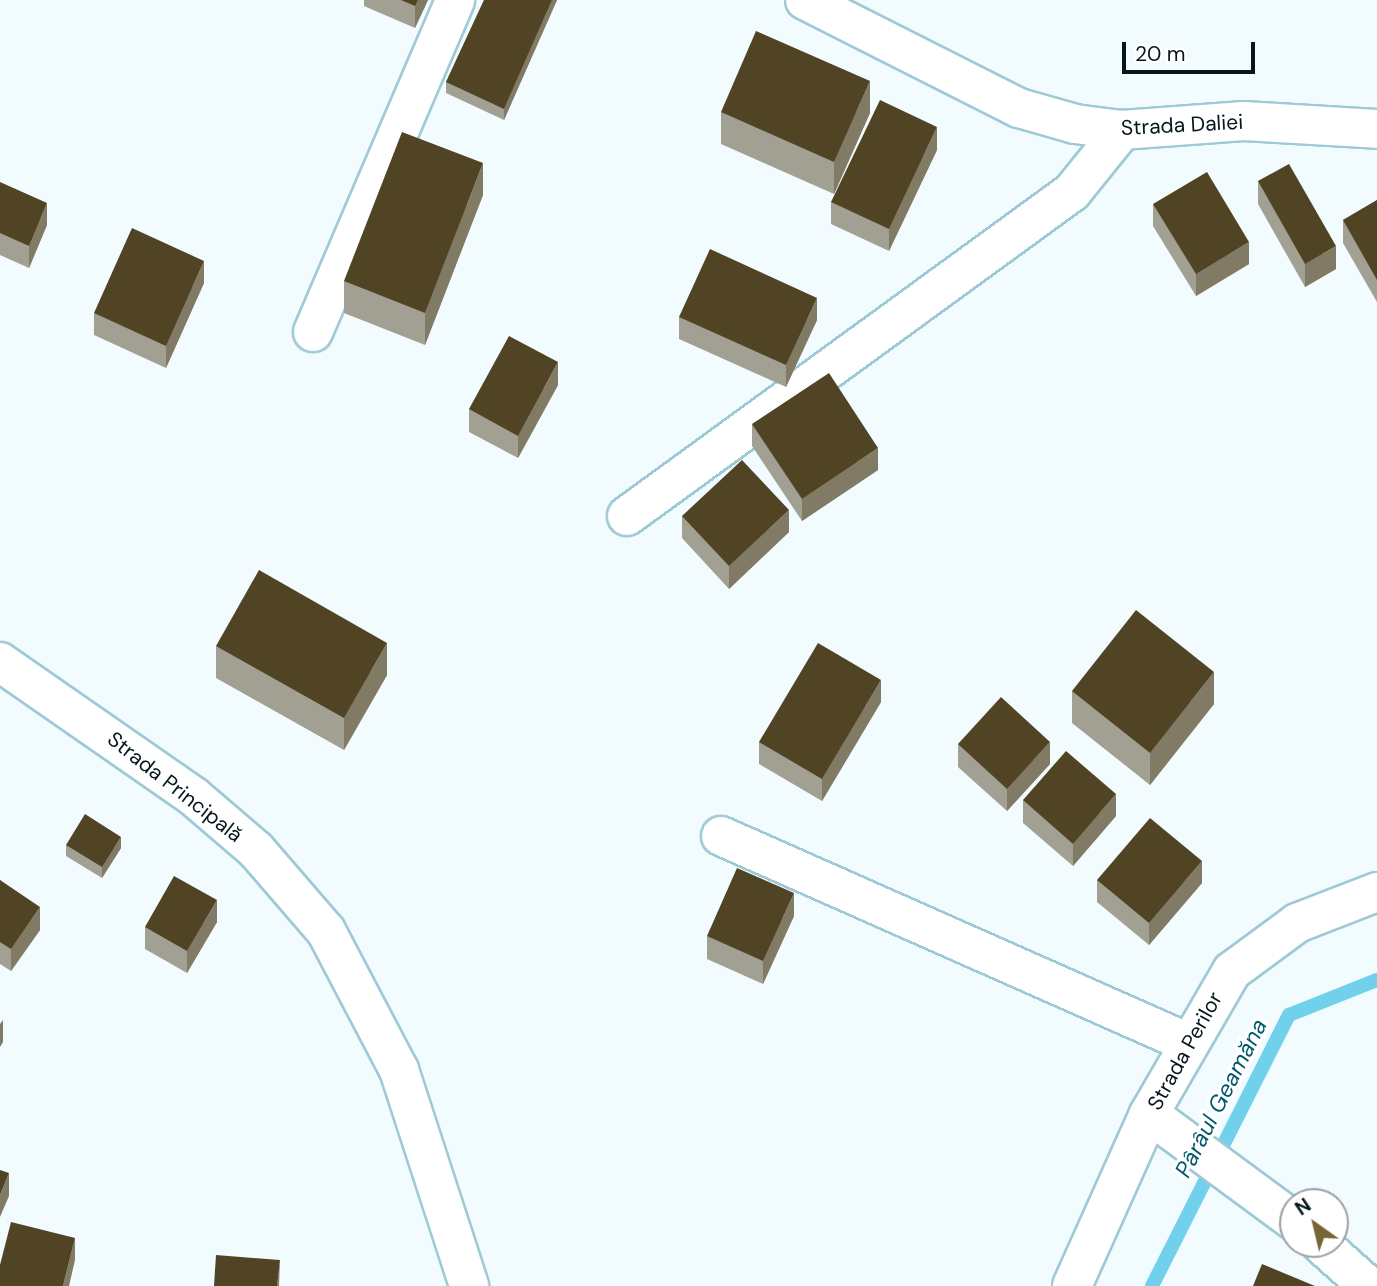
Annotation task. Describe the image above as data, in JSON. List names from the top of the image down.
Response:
{
  "streets": {
    "street": ["Strada Daliei", "Strada Principală", "Strada Perilor"]
  },
  "water": ["Pârâul Geamăna"],
  "scale_bar": "20 m",
  "north": "top left"
}
